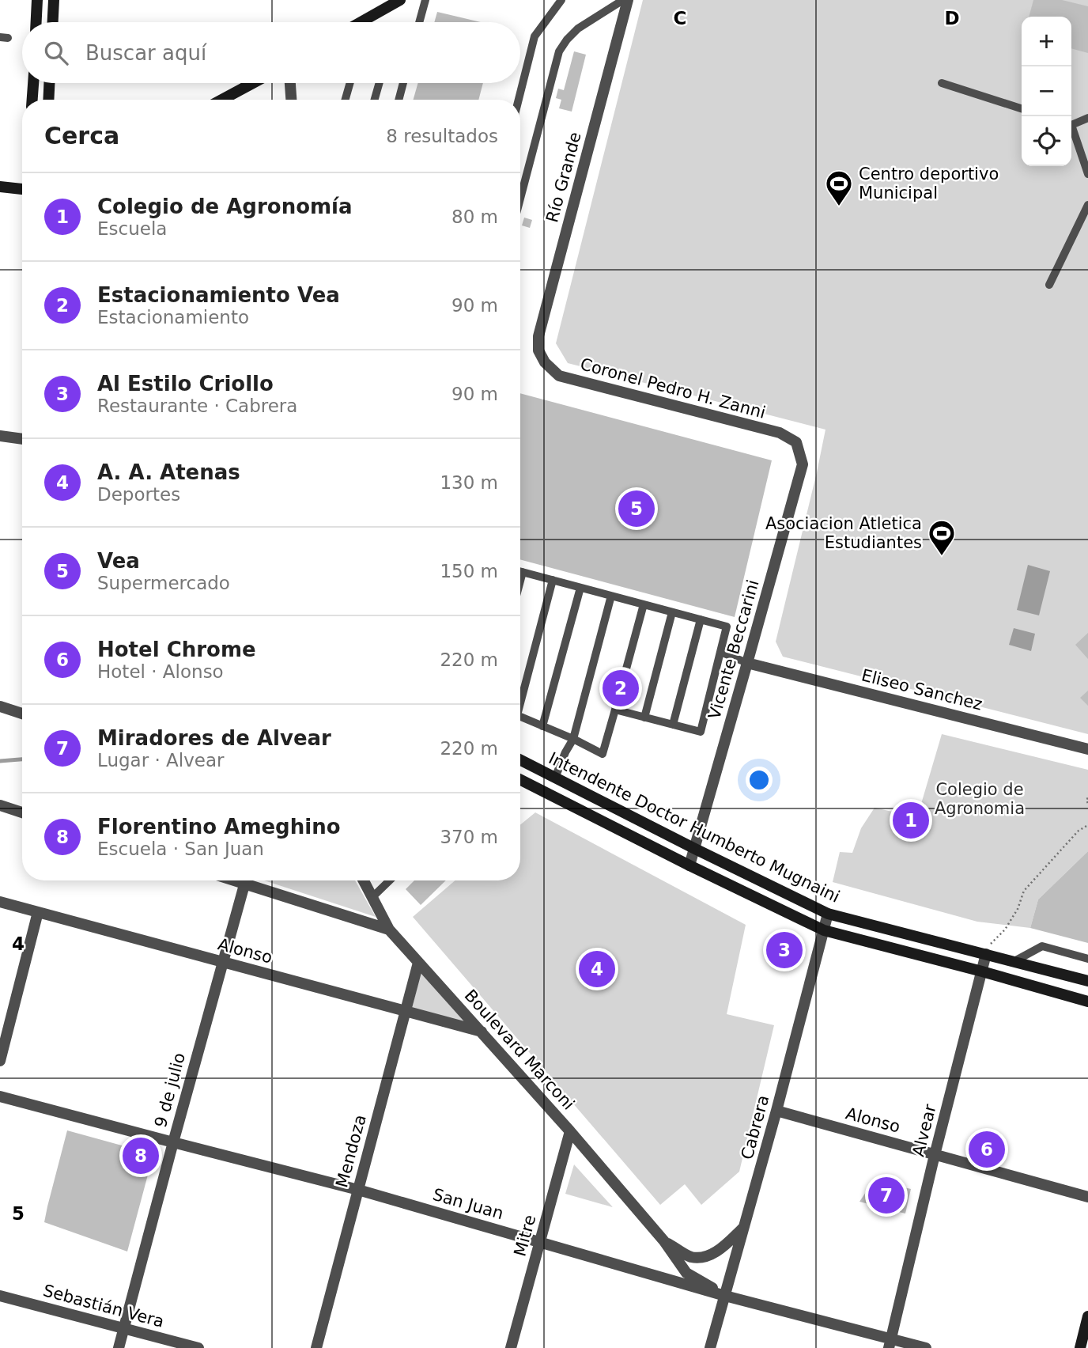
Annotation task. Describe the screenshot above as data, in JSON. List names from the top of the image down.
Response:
{
  "streets": {
    "main road": ["Intendente Doctor Humberto Mugnaini"],
    "street": [
      "Río Grande",
      "Coronel Pedro H. Zanni",
      "Vicente Beccarini",
      "Eliseo Sanchez",
      "Alonso",
      "Boulevard Marconi",
      "9 de julio",
      "Cabrera",
      "Alvear",
      "Mendoza",
      "San Juan",
      "Mitre",
      "Sebastián Vera"
    ]
  },
  "crossings": [
    ["Río Grande", "Coronel Pedro H. Zanni"],
    ["Coronel Pedro H. Zanni", "Vicente Beccarini"],
    ["Vicente Beccarini", "Eliseo Sanchez"],
    ["Vicente Beccarini", "Intendente Doctor Humberto Mugnaini"],
    ["Intendente Doctor Humberto Mugnaini", "Cabrera"],
    ["Intendente Doctor Humberto Mugnaini", "Alvear"],
    ["Alonso", "Boulevard Marconi"],
    ["Alonso", "9 de julio"],
    ["Alonso", "Cabrera"],
    ["Alonso", "Alvear"],
    ["Alonso", "Mendoza"],
    ["Boulevard Marconi", "Cabrera"],
    ["Boulevard Marconi", "Mendoza"],
    ["Boulevard Marconi", "San Juan"],
    ["Boulevard Marconi", "Mitre"],
    ["9 de julio", "San Juan"],
    ["9 de julio", "Sebastián Vera"],
    ["Cabrera", "San Juan"],
    ["Alvear", "San Juan"],
    ["Mendoza", "San Juan"],
    ["San Juan", "Mitre"]
  ],
  "parks": ["Colegio de Agronomia"],
  "places": {
    "sports": ["Centro deportivo Municipal", "Asociacion Atletica Estudiantes"]
  },
  "page": {
    "map_buttons": ["+", "−"],
    "search": "Buscar aquí",
    "heading": ["Cerca", "8 resultados"],
    "list": [
      {
        "mark": "1",
        "name": "Colegio de Agronomía",
        "note": "Escuela",
        "value": "80 m"
      },
      {
        "mark": "2",
        "name": "Estacionamiento Vea",
        "note": "Estacionamiento",
        "value": "90 m"
      },
      {
        "mark": "3",
        "name": "Al Estilo Criollo",
        "note": "Restaurante · Cabrera",
        "value": "90 m"
      },
      {
        "mark": "4",
        "name": "A. A. Atenas",
        "note": "Deportes",
        "value": "130 m"
      },
      {
        "mark": "5",
        "name": "Vea",
        "note": "Supermercado",
        "value": "150 m"
      },
      {
        "mark": "6",
        "name": "Hotel Chrome",
        "note": "Hotel · Alonso",
        "value": "220 m"
      },
      {
        "mark": "7",
        "name": "Miradores de Alvear",
        "note": "Lugar · Alvear",
        "value": "220 m"
      },
      {
        "mark": "8",
        "name": "Florentino Ameghino",
        "note": "Escuela · San Juan",
        "value": "370 m"
      }
    ],
    "pins": [
      "5",
      "2",
      "1",
      "3",
      "4",
      "6",
      "8",
      "7"
    ]
  },
  "grid": {
    "columns": ["C", "D"],
    "rows": ["4", "5"]
  }
}
